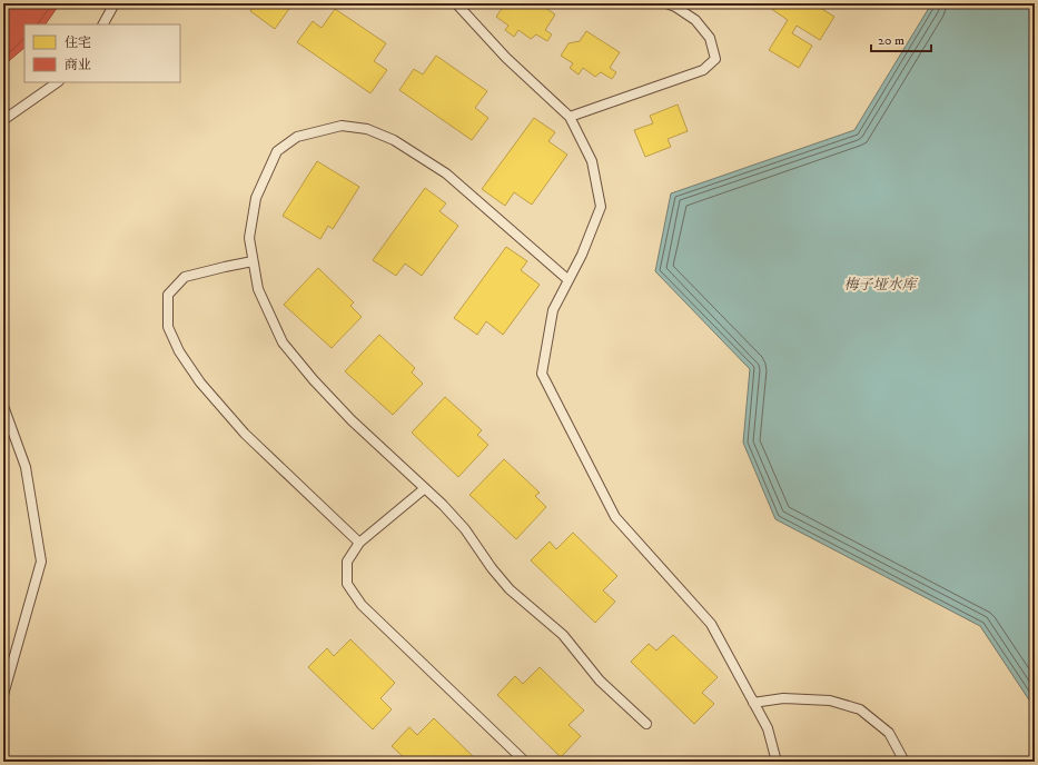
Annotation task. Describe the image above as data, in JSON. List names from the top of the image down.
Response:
{
  "water": ["梅子垭水库"],
  "legend": ["住宅", "商业"],
  "scale_bar": "20 m"
}
